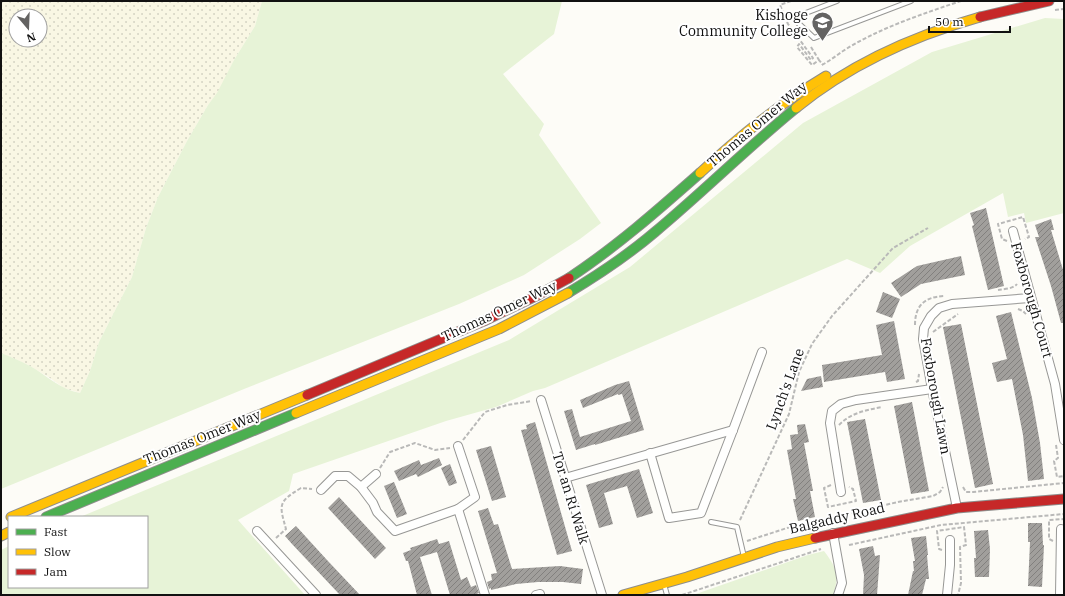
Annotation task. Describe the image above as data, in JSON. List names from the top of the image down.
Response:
{
  "streets": {
    "street": [
      "Thomas Omer Way",
      "Foxborough Court",
      "Foxborough Lawn",
      "Tor an Rí Walk",
      "Balgaddy Road"
    ],
    "path": ["Lynch's Lane"]
  },
  "crossings": [
    ["Foxborough Court", "Foxborough Lawn"],
    ["Foxborough Lawn", "Balgaddy Road"]
  ],
  "places": {
    "school or university": ["Kishoge Community College"]
  },
  "legend": ["Fast", "Slow", "Jam"],
  "scale_bar": "50 m",
  "north": "bottom"
}
